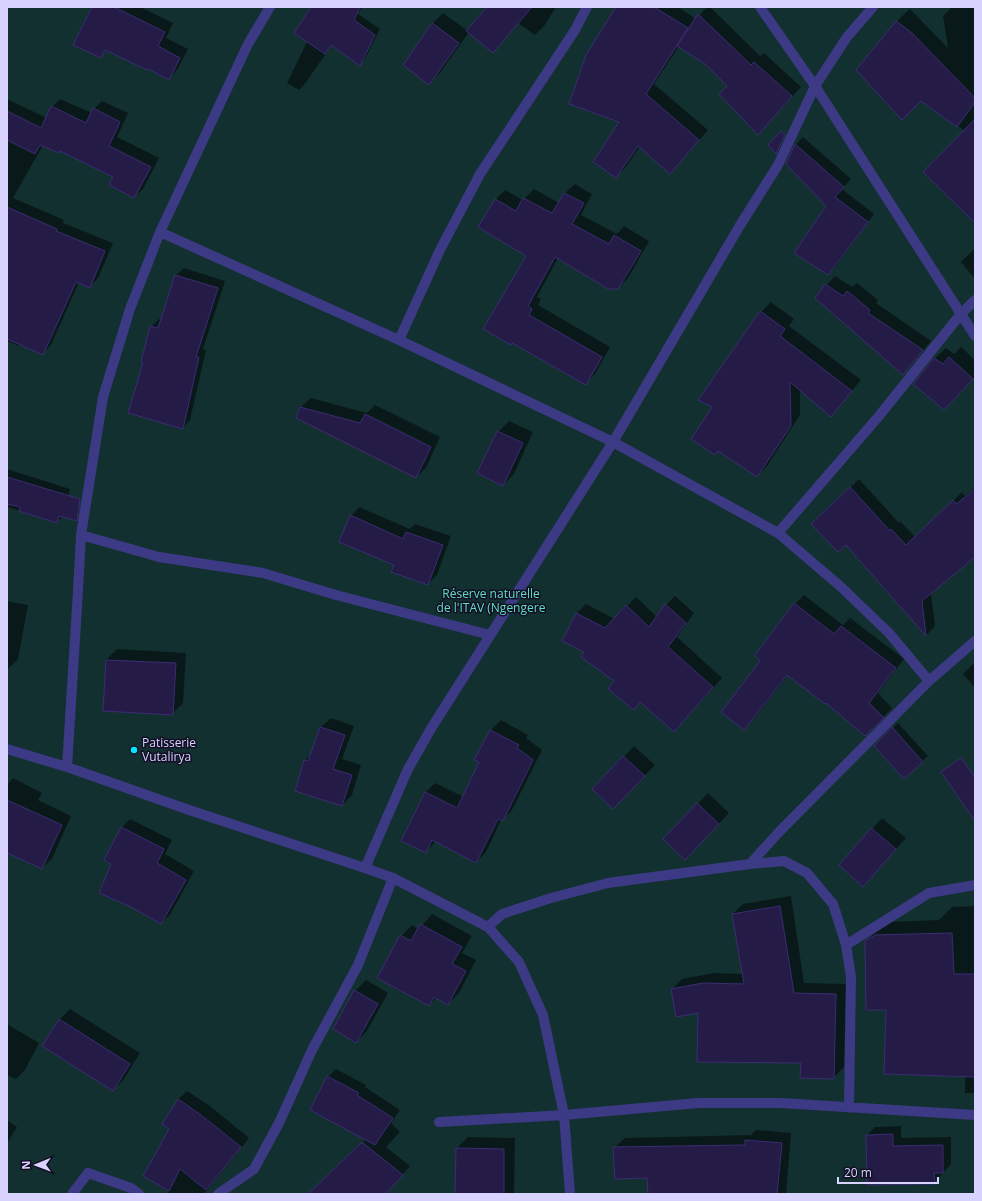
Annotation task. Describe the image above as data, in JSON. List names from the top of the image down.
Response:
{
  "parks": ["Réserve naturelle de l'ITAV (Ngengere"],
  "places": ["Patisserie Vutalirya"],
  "scale_bar": "20 m",
  "north": "left"
}
